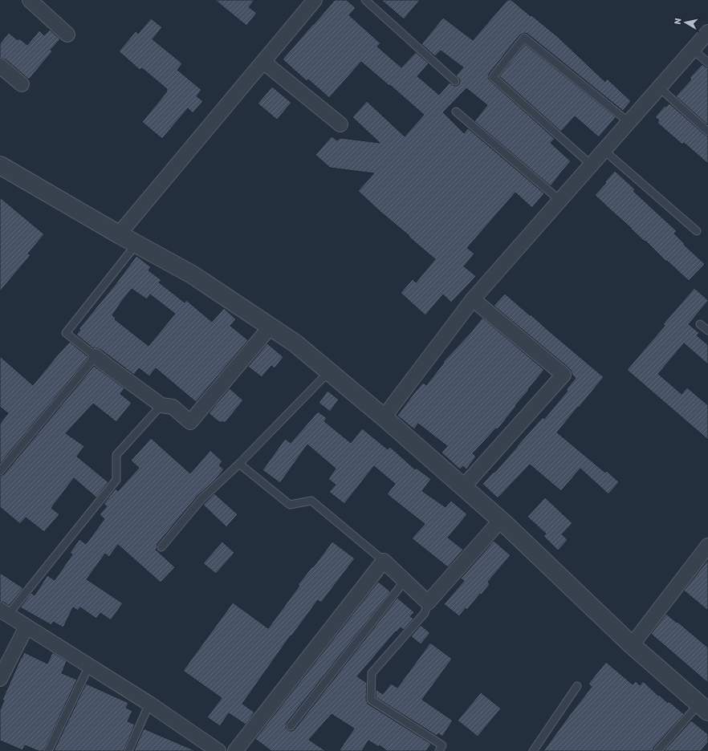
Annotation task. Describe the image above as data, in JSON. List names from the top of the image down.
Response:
{
  "north": "left"
}
